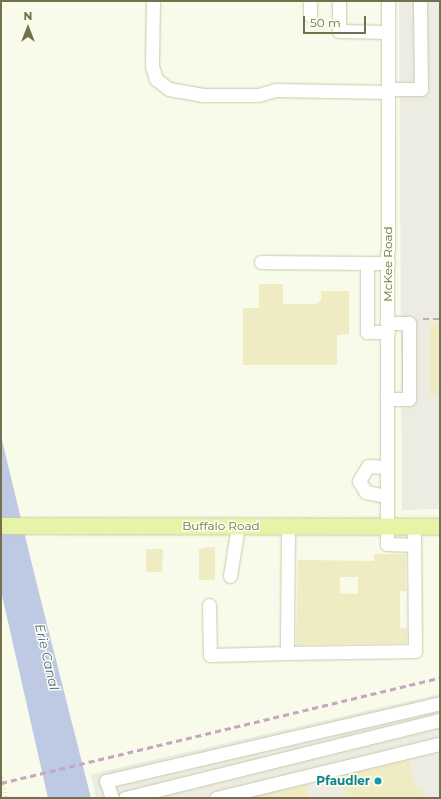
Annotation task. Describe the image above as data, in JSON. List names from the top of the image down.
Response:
{
  "streets": {
    "main road": ["Buffalo Road"],
    "street": ["McKee Road"]
  },
  "crossings": [
    ["McKee Road", "Buffalo Road"]
  ],
  "water": ["Erie Canal"],
  "places": ["Pfaudler"],
  "scale_bar": "50 m",
  "north": "top"
}
